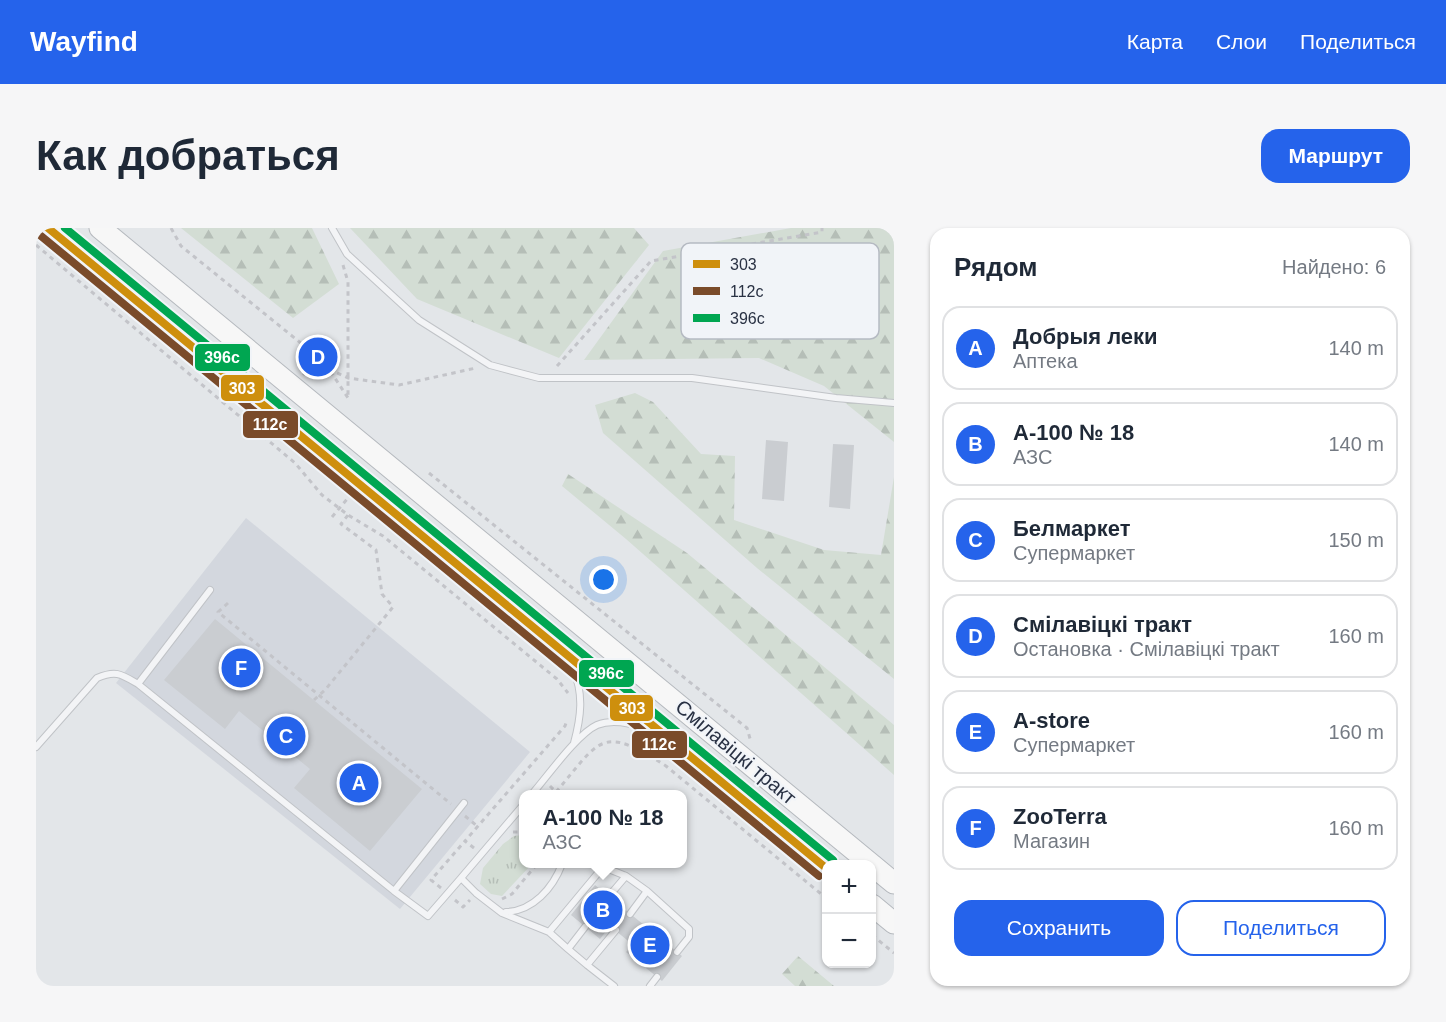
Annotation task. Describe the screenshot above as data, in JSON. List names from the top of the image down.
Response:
{
  "streets": {
    "highway": ["Смілавіцкі тракт"]
  },
  "lines": ["transit line 303", "transit line 396с", "transit line 112с"],
  "legend": ["303", "112с", "396с"],
  "page": {
    "header": "Wayfind",
    "nav": ["Карта", "Слои", "Поделиться"],
    "buttons": [
      "Маршрут",
      ["Сохранить", "Поделиться"]
    ],
    "title": "Как добраться",
    "heading": ["Рядом", "Найдено: 6"],
    "list": [
      {
        "mark": "A",
        "name": "Добрыя леки",
        "note": "Аптека",
        "value": "140 m"
      },
      {
        "mark": "B",
        "name": "А-100 № 18",
        "note": "АЗС",
        "value": "140 m"
      },
      {
        "mark": "C",
        "name": "Белмаркет",
        "note": "Супермаркет",
        "value": "150 m"
      },
      {
        "mark": "D",
        "name": "Смілавіцкі тракт",
        "note": "Остановка · Смілавіцкі тракт",
        "value": "160 m"
      },
      {
        "mark": "E",
        "name": "А-store",
        "note": "Супермаркет",
        "value": "160 m"
      },
      {
        "mark": "F",
        "name": "ZooTerra",
        "note": "Магазин",
        "value": "160 m"
      }
    ],
    "pins": [
      "D",
      "F",
      "C",
      "A",
      "B",
      "E"
    ],
    "popup": ["А-100 № 18", "АЗС"],
    "map_buttons": ["+", "−"]
  }
}
